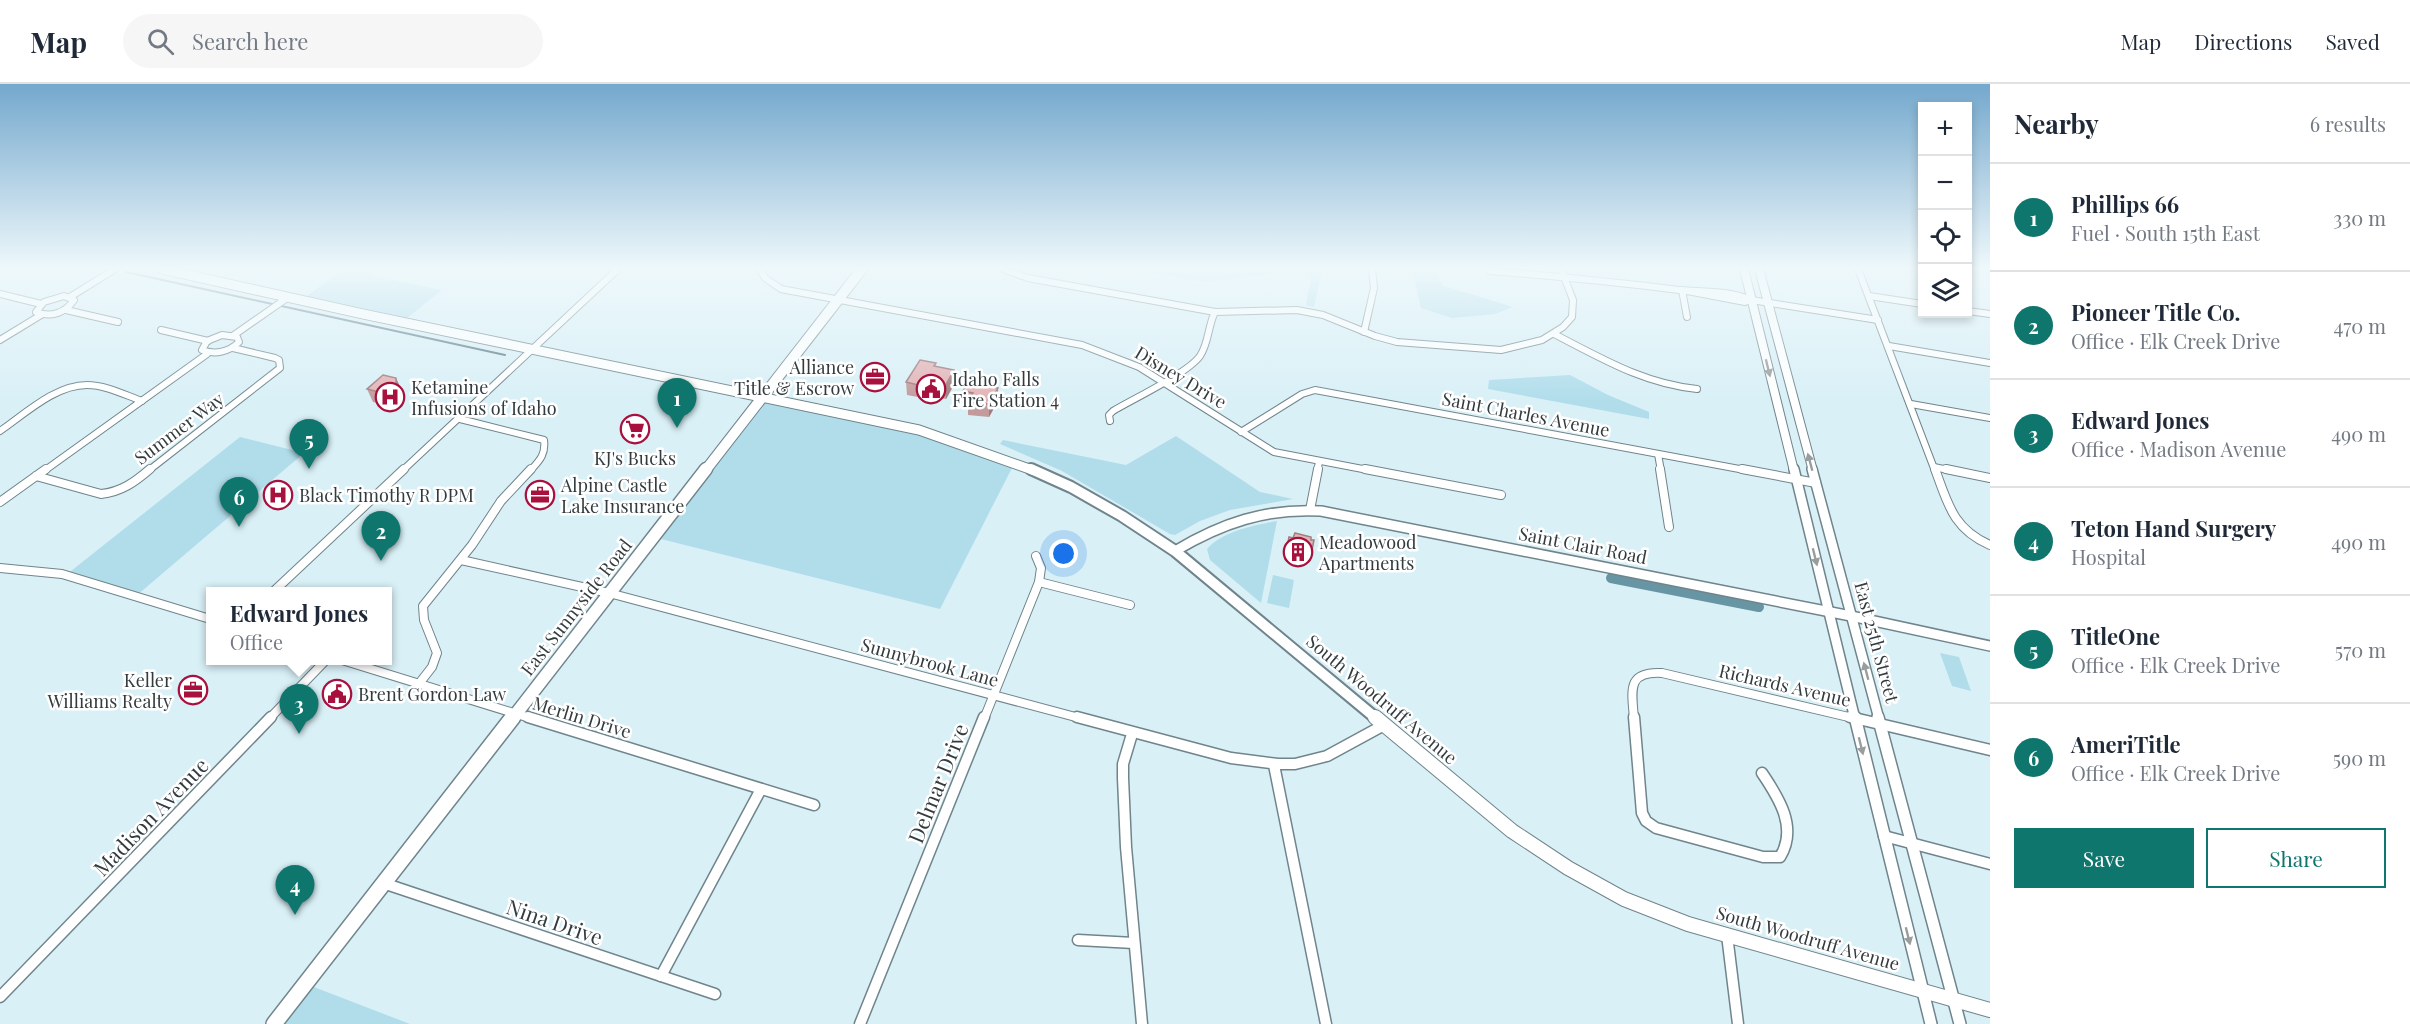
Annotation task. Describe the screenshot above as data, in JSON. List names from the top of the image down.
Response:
{
  "streets": {
    "main road": ["East Sunnyside Road", "South Woodruff Avenue"],
    "street": [
      "Disney Drive",
      "Saint Charles Avenue",
      "Summer Way",
      "Saint Clair Road",
      "East 25th Street",
      "Sunnybrook Lane",
      "Richards Avenue",
      "Merlin Drive",
      "Delmar Drive",
      "Madison Avenue",
      "Nina Drive"
    ]
  },
  "crossings": [
    ["Disney Drive", "Saint Charles Avenue"],
    ["Saint Charles Avenue", "East 25th Street"],
    ["Saint Clair Road", "East 25th Street"],
    ["Saint Clair Road", "South Woodruff Avenue"],
    ["East Sunnyside Road", "Sunnybrook Lane"],
    ["East Sunnyside Road", "South Woodruff Avenue"],
    ["East Sunnyside Road", "Merlin Drive"],
    ["East Sunnyside Road", "Nina Drive"],
    ["East 25th Street", "Richards Avenue"],
    ["East 25th Street", "South Woodruff Avenue"],
    ["Sunnybrook Lane", "South Woodruff Avenue"],
    ["Sunnybrook Lane", "Delmar Drive"]
  ],
  "places": {
    "office": ["Alliance Title & Escrow", "Alpine Castle Lake Insurance", "Keller Williams Realty"],
    "public building": ["Idaho Falls Fire Station 4", "Brent Gordon Law"],
    "hospital": ["Ketamine Infusions of Idaho", "Black Timothy R DPM"],
    "supermarket": ["KJ's Bucks"],
    "building": ["Meadowood Apartments"]
  },
  "page": {
    "header": "Map",
    "search": "Search here",
    "nav": ["Map", "Directions", "Saved"],
    "heading": ["Nearby", "6 results"],
    "map_buttons": ["+", "−"],
    "list": [
      {
        "mark": "1",
        "name": "Phillips 66",
        "note": "Fuel · South 15th East",
        "value": "330 m"
      },
      {
        "mark": "2",
        "name": "Pioneer Title Co.",
        "note": "Office · Elk Creek Drive",
        "value": "470 m"
      },
      {
        "mark": "3",
        "name": "Edward Jones",
        "note": "Office · Madison Avenue",
        "value": "490 m"
      },
      {
        "mark": "4",
        "name": "Teton Hand Surgery",
        "note": "Hospital",
        "value": "490 m"
      },
      {
        "mark": "5",
        "name": "TitleOne",
        "note": "Office · Elk Creek Drive",
        "value": "570 m"
      },
      {
        "mark": "6",
        "name": "AmeriTitle",
        "note": "Office · Elk Creek Drive",
        "value": "590 m"
      }
    ],
    "pins": [
      "1",
      "5",
      "6",
      "2",
      "3",
      "4"
    ],
    "popup": ["Edward Jones", "Office"],
    "buttons": ["Save", "Share"]
  }
}
